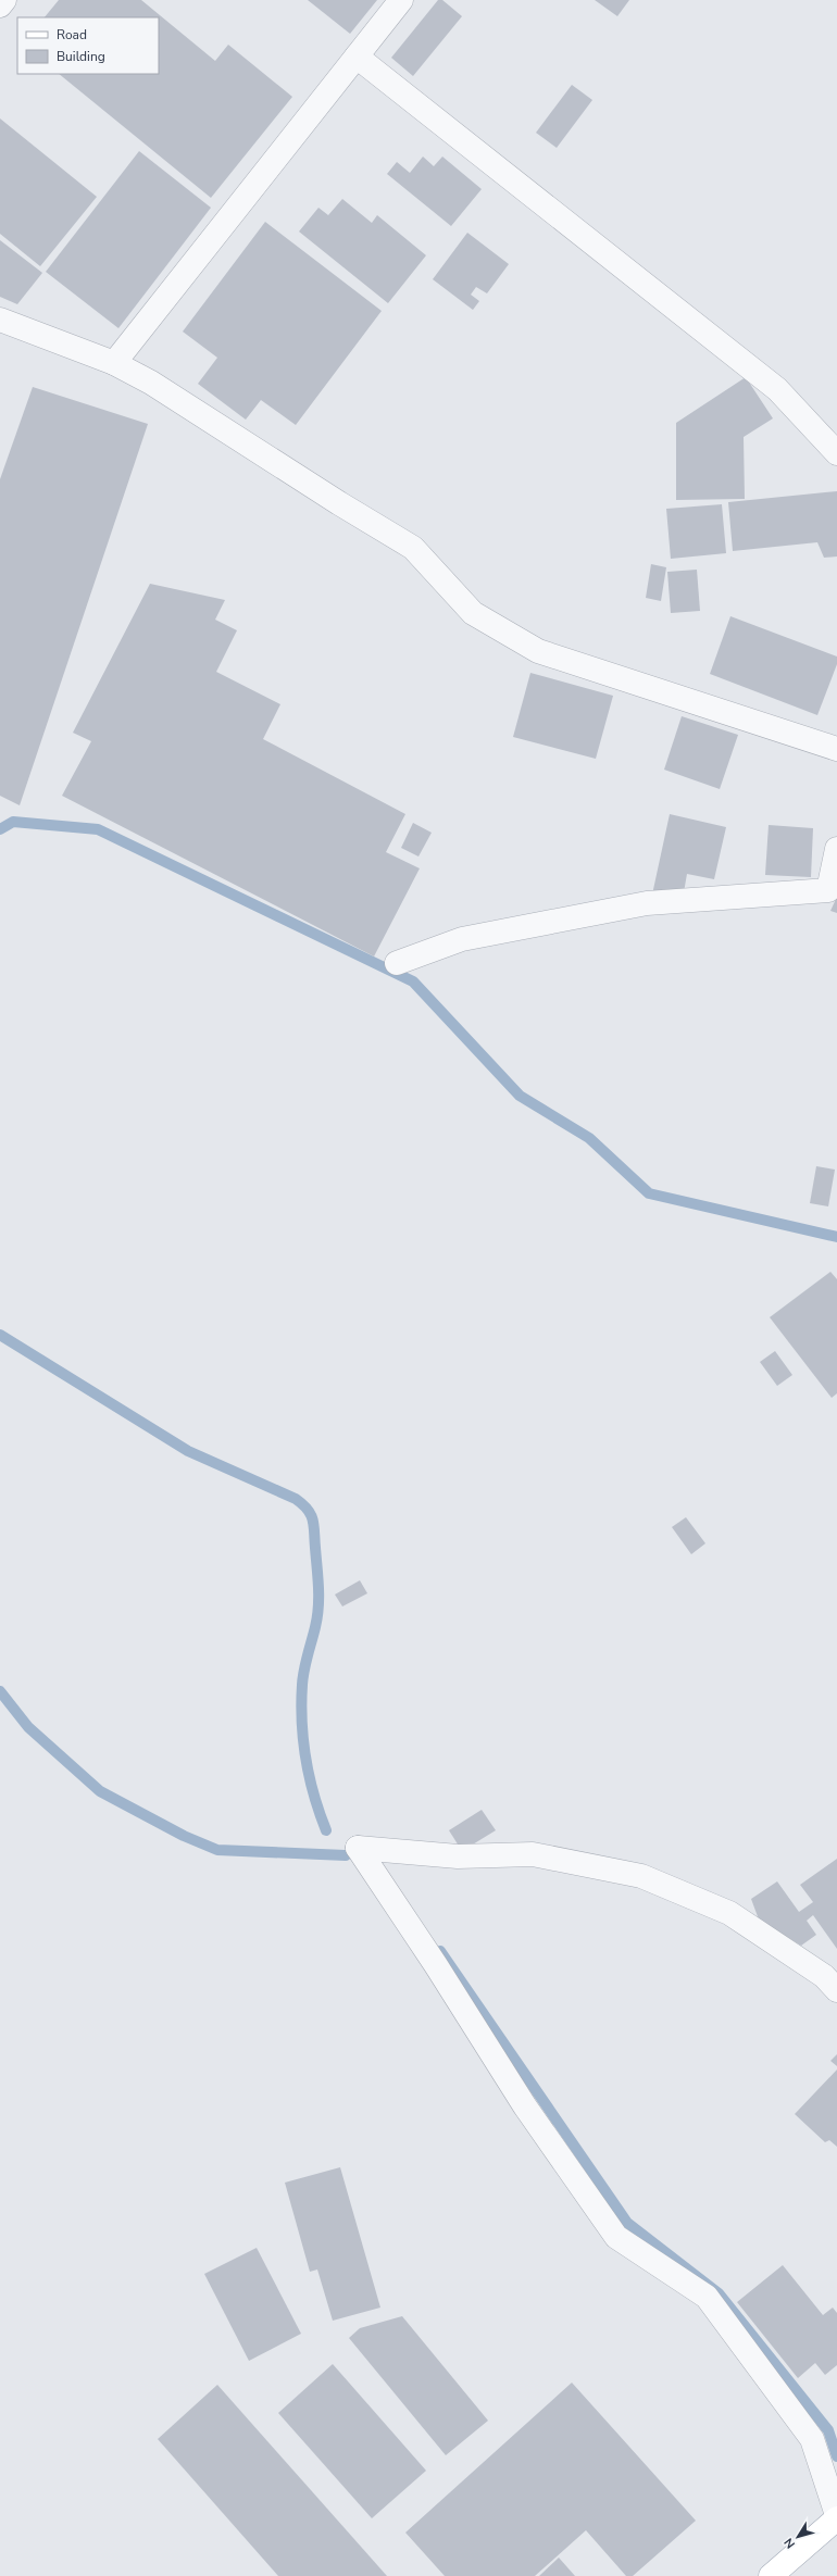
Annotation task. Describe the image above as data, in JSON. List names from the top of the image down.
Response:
{
  "legend": ["Road", "Building"],
  "north": "bottom left"
}
